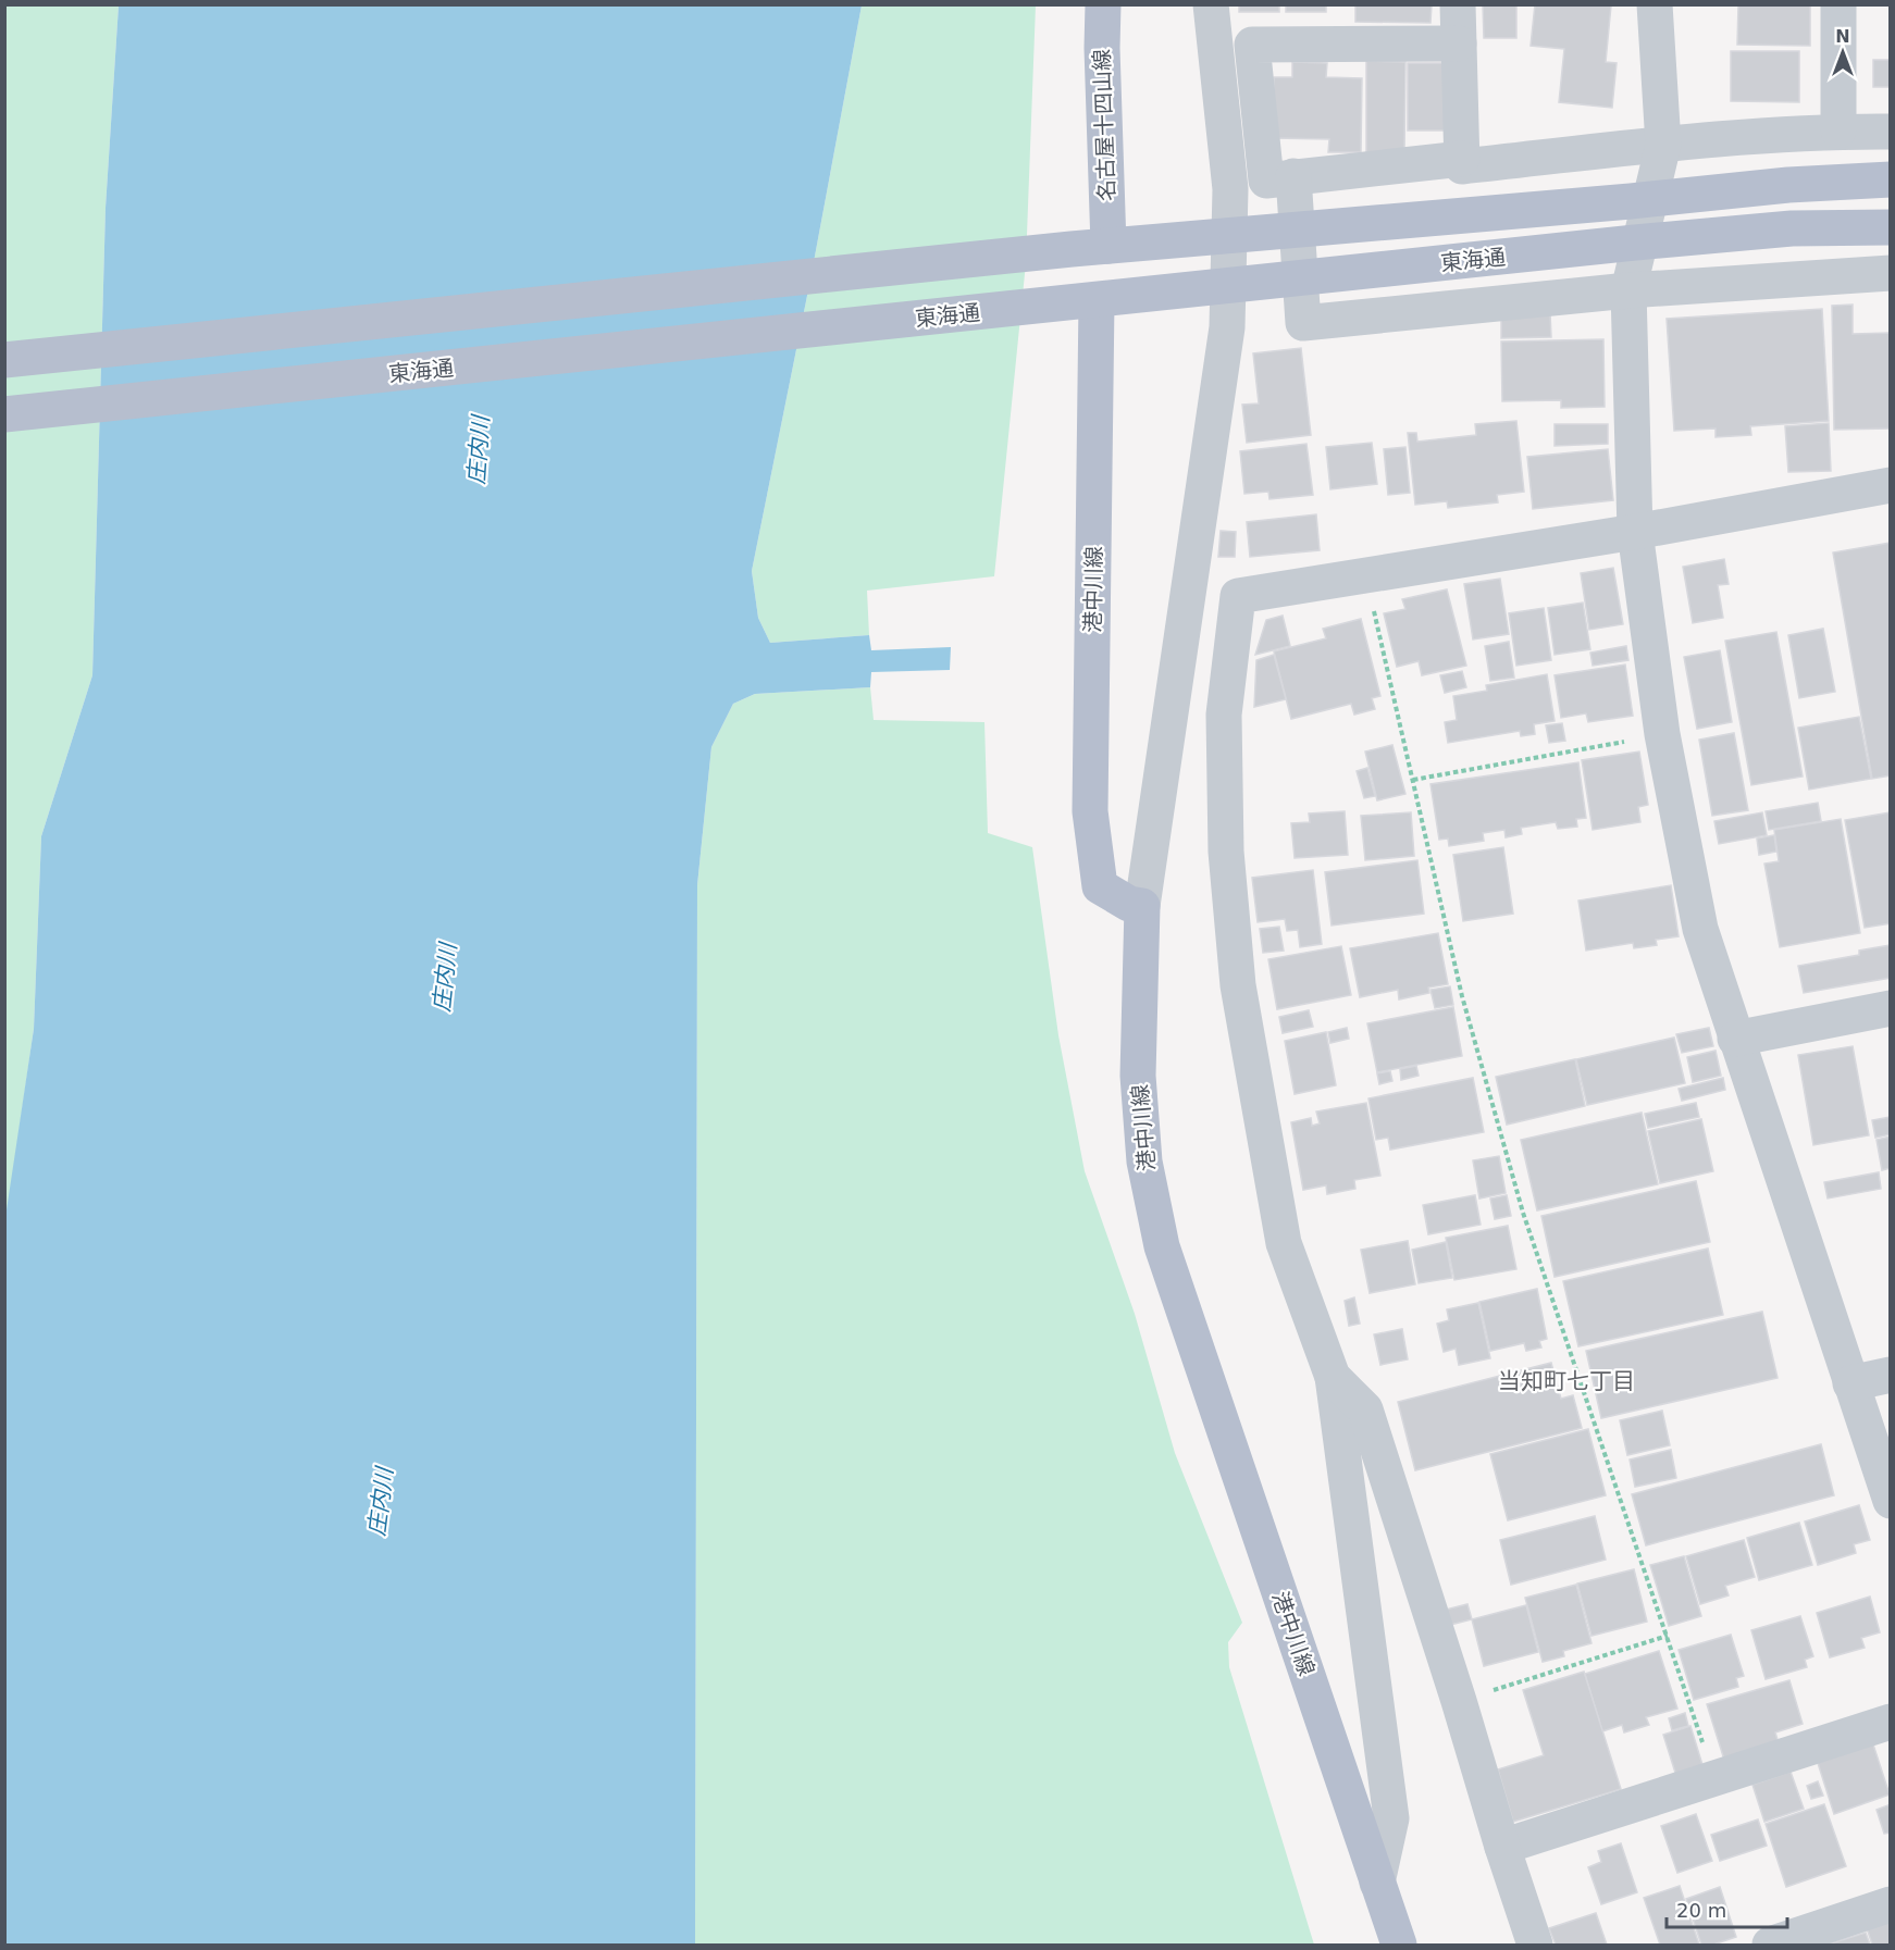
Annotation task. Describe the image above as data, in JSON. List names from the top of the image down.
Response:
{
  "streets": {
    "main road": ["名古屋十四山線", "東海通", "港中川線"]
  },
  "crossings": [
    ["名古屋十四山線", "東海通"],
    ["東海通", "港中川線"]
  ],
  "districts": ["当知町七丁目"],
  "water": ["庄内川"],
  "scale_bar": "20 m",
  "north": "top"
}
